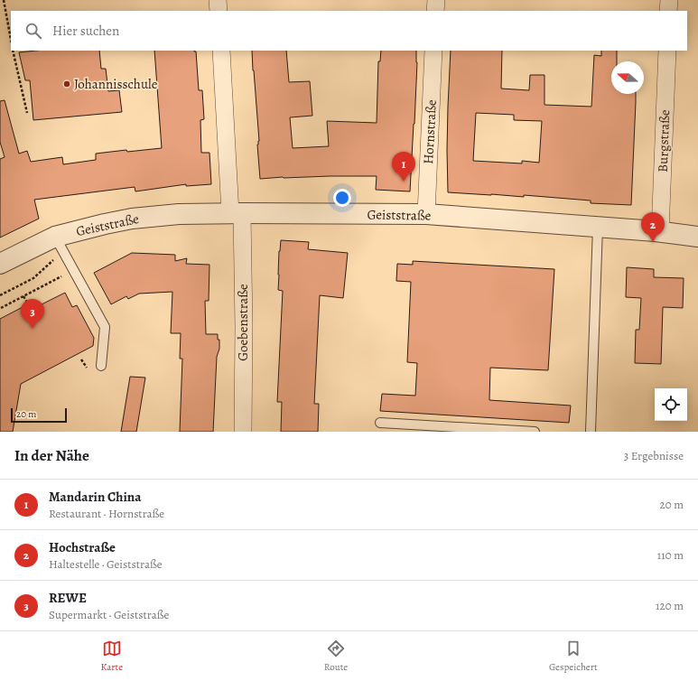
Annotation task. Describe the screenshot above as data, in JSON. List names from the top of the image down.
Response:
{
  "streets": {
    "street": [
      "Hornstraße",
      "Burgstraße",
      "Geiststraße",
      "Goebenstraße"
    ]
  },
  "crossings": [
    ["Hornstraße", "Geiststraße"],
    ["Burgstraße", "Geiststraße"],
    ["Geiststraße", "Goebenstraße"]
  ],
  "places": ["Johannisschule"],
  "scale_bar": "20 m",
  "north": "left",
  "page": {
    "search": "Hier suchen",
    "pins": ["1", "2", "3"],
    "scale": "20 m",
    "heading": ["In der Nähe", "3 Ergebnisse"],
    "list": [
      {
        "mark": "1",
        "name": "Mandarin China",
        "note": "Restaurant · Hornstraße",
        "value": "20 m"
      },
      {
        "mark": "2",
        "name": "Hochstraße",
        "note": "Haltestelle · Geiststraße",
        "value": "110 m"
      },
      {
        "mark": "3",
        "name": "REWE",
        "note": "Supermarkt · Geiststraße",
        "value": "120 m"
      }
    ],
    "nav": ["Karte", "Route", "Gespeichert"]
  }
}
